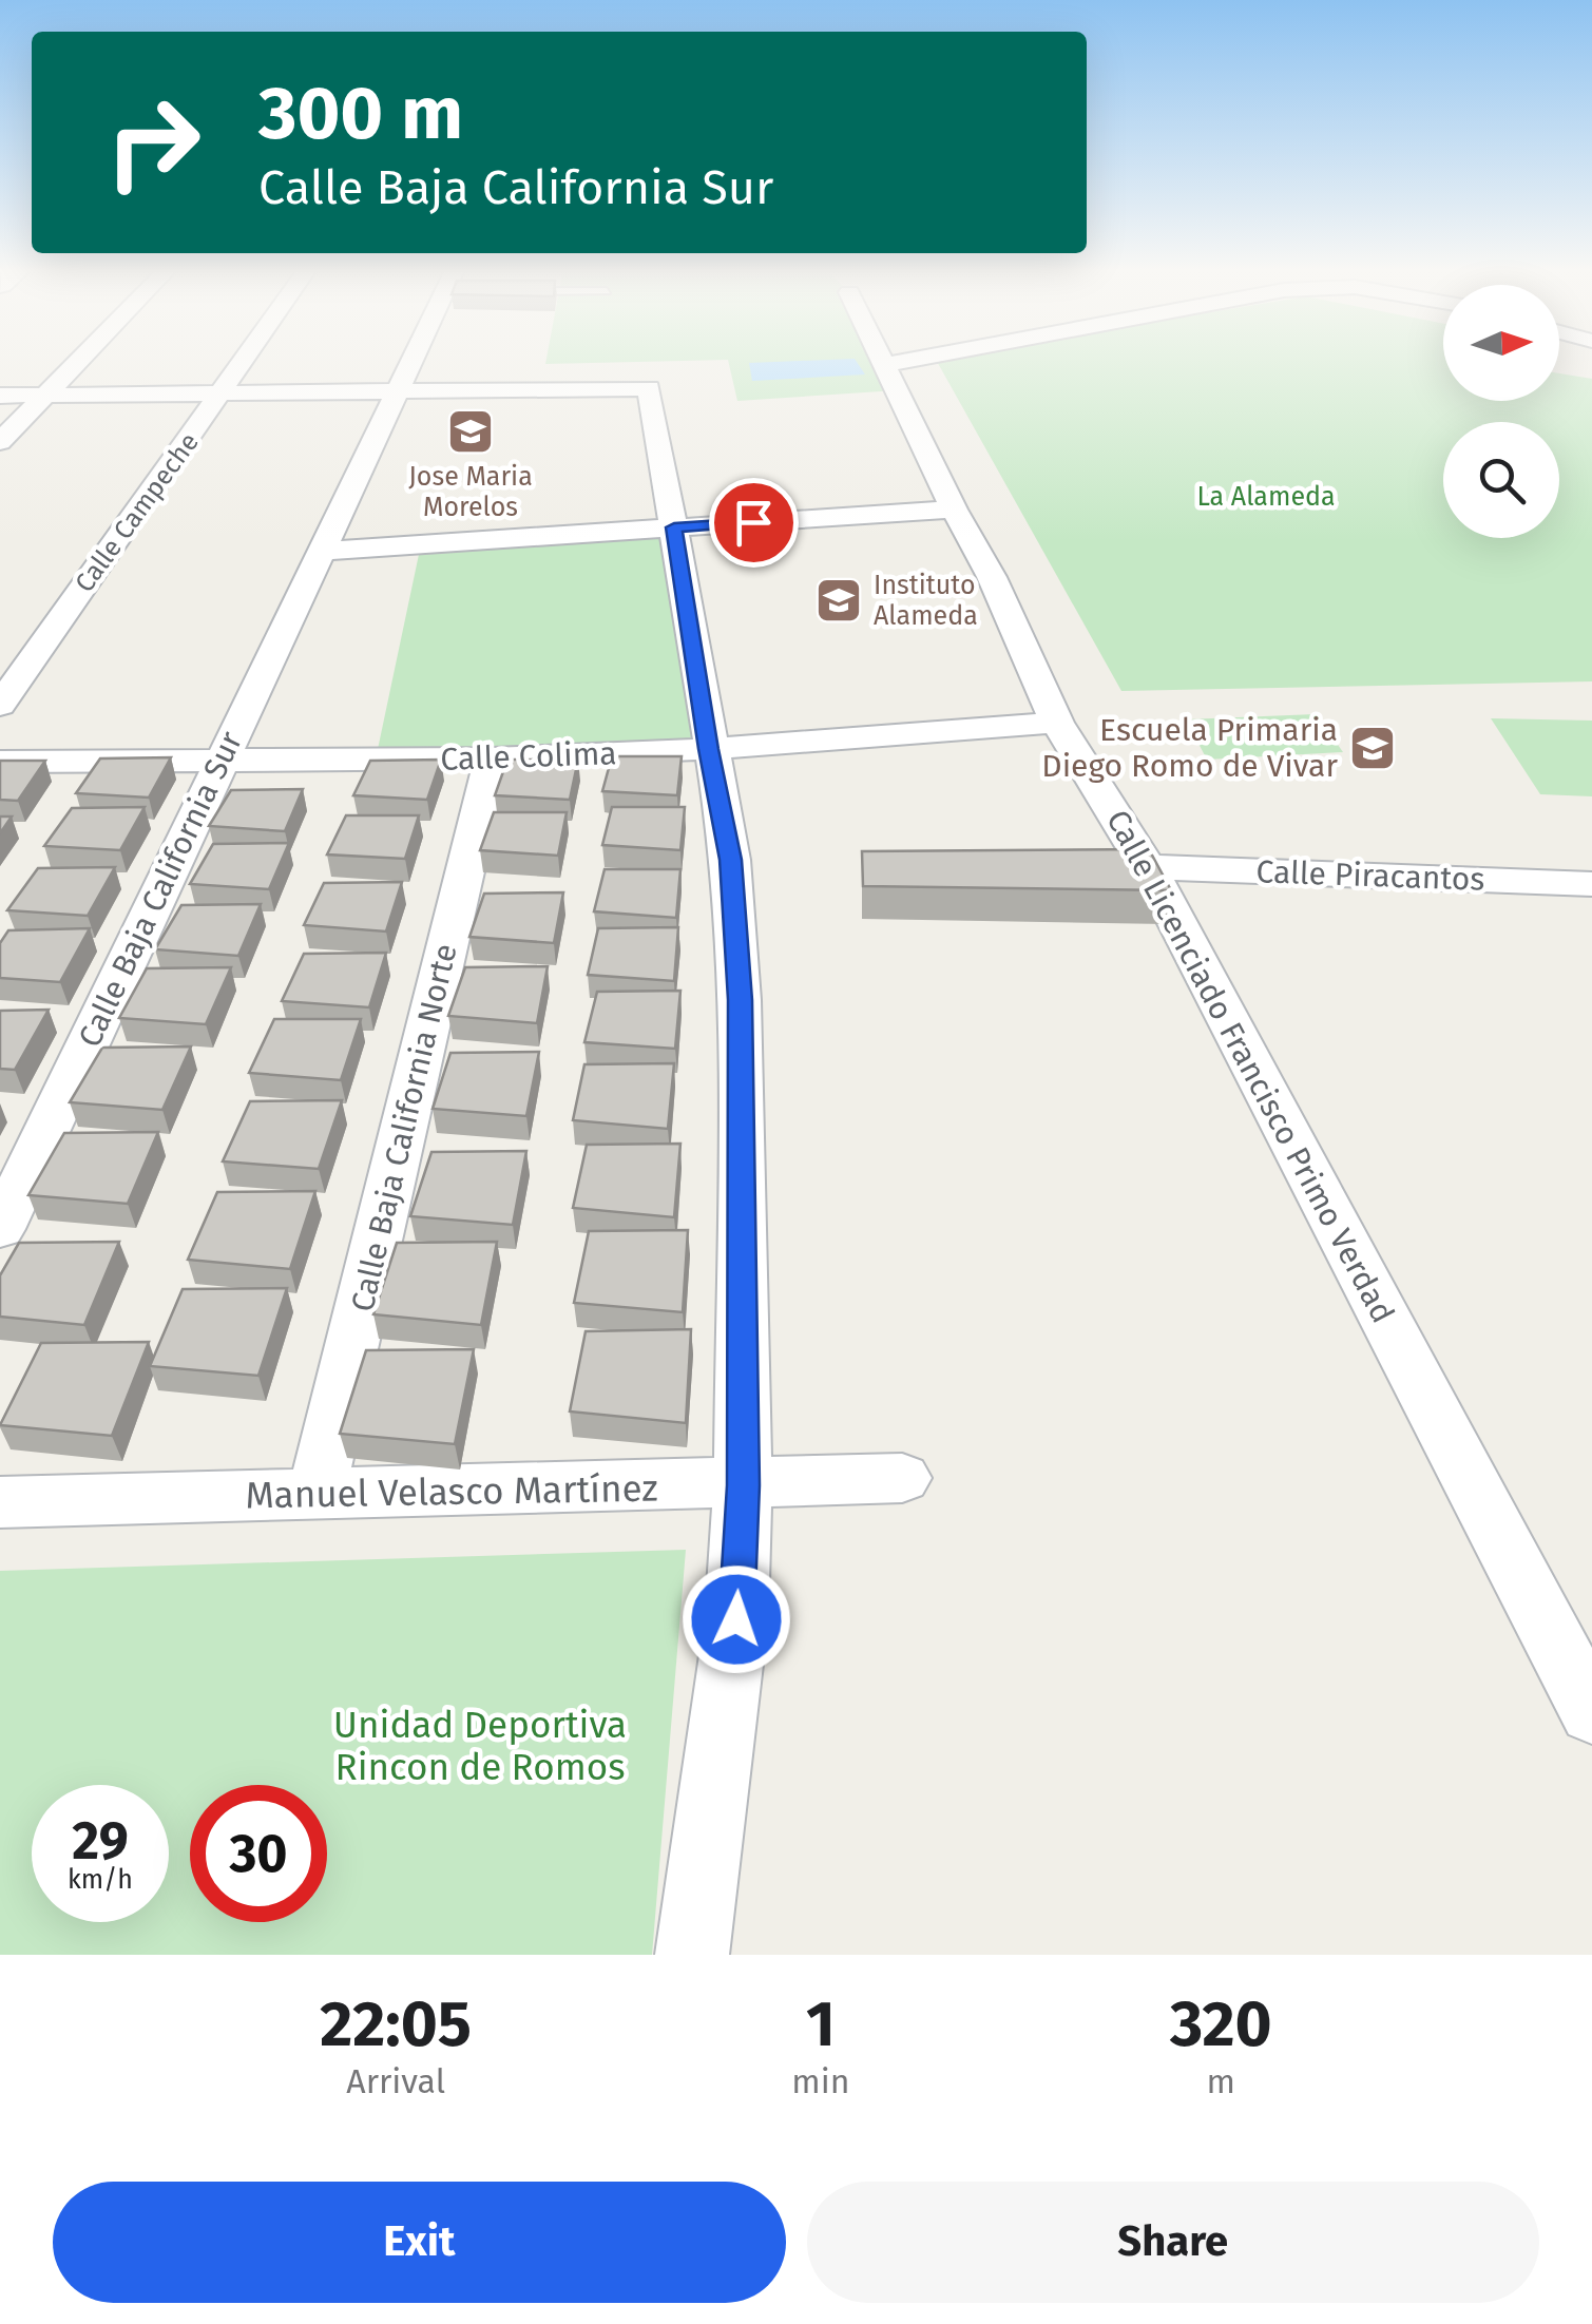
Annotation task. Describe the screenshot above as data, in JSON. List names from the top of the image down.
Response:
{
  "streets": {
    "street": [
      "Calle Campeche",
      "Calle Colima",
      "Calle Piracantos",
      "Calle Baja California Sur",
      "Calle Licenciado Francisco Primo Verdad",
      "Calle Baja California Norte",
      "Manuel Velasco Martínez"
    ]
  },
  "crossings": [
    ["Calle Colima", "Calle Baja California Sur"],
    ["Calle Colima", "Calle Licenciado Francisco Primo Verdad"],
    ["Calle Colima", "Calle Baja California Norte"],
    ["Calle Piracantos", "Calle Licenciado Francisco Primo Verdad"],
    ["Calle Baja California Norte", "Manuel Velasco Martínez"]
  ],
  "parks": ["La Alameda", "Unidad Deportiva Rincon de Romos"],
  "places": {
    "school or university": ["Jose Maria Morelos", "Instituto Alameda", "Escuela Primaria Diego Romo de Vivar"]
  },
  "north": "right",
  "page": {
    "turn": ["300 m", "Calle Baja California Sur"],
    "speed": "29 km/h",
    "limit": "30",
    "eta": [
      "22:05",
      "Arrival",
      "1",
      "min",
      "320",
      "m"
    ],
    "buttons": ["Exit", "Share"]
  }
}
